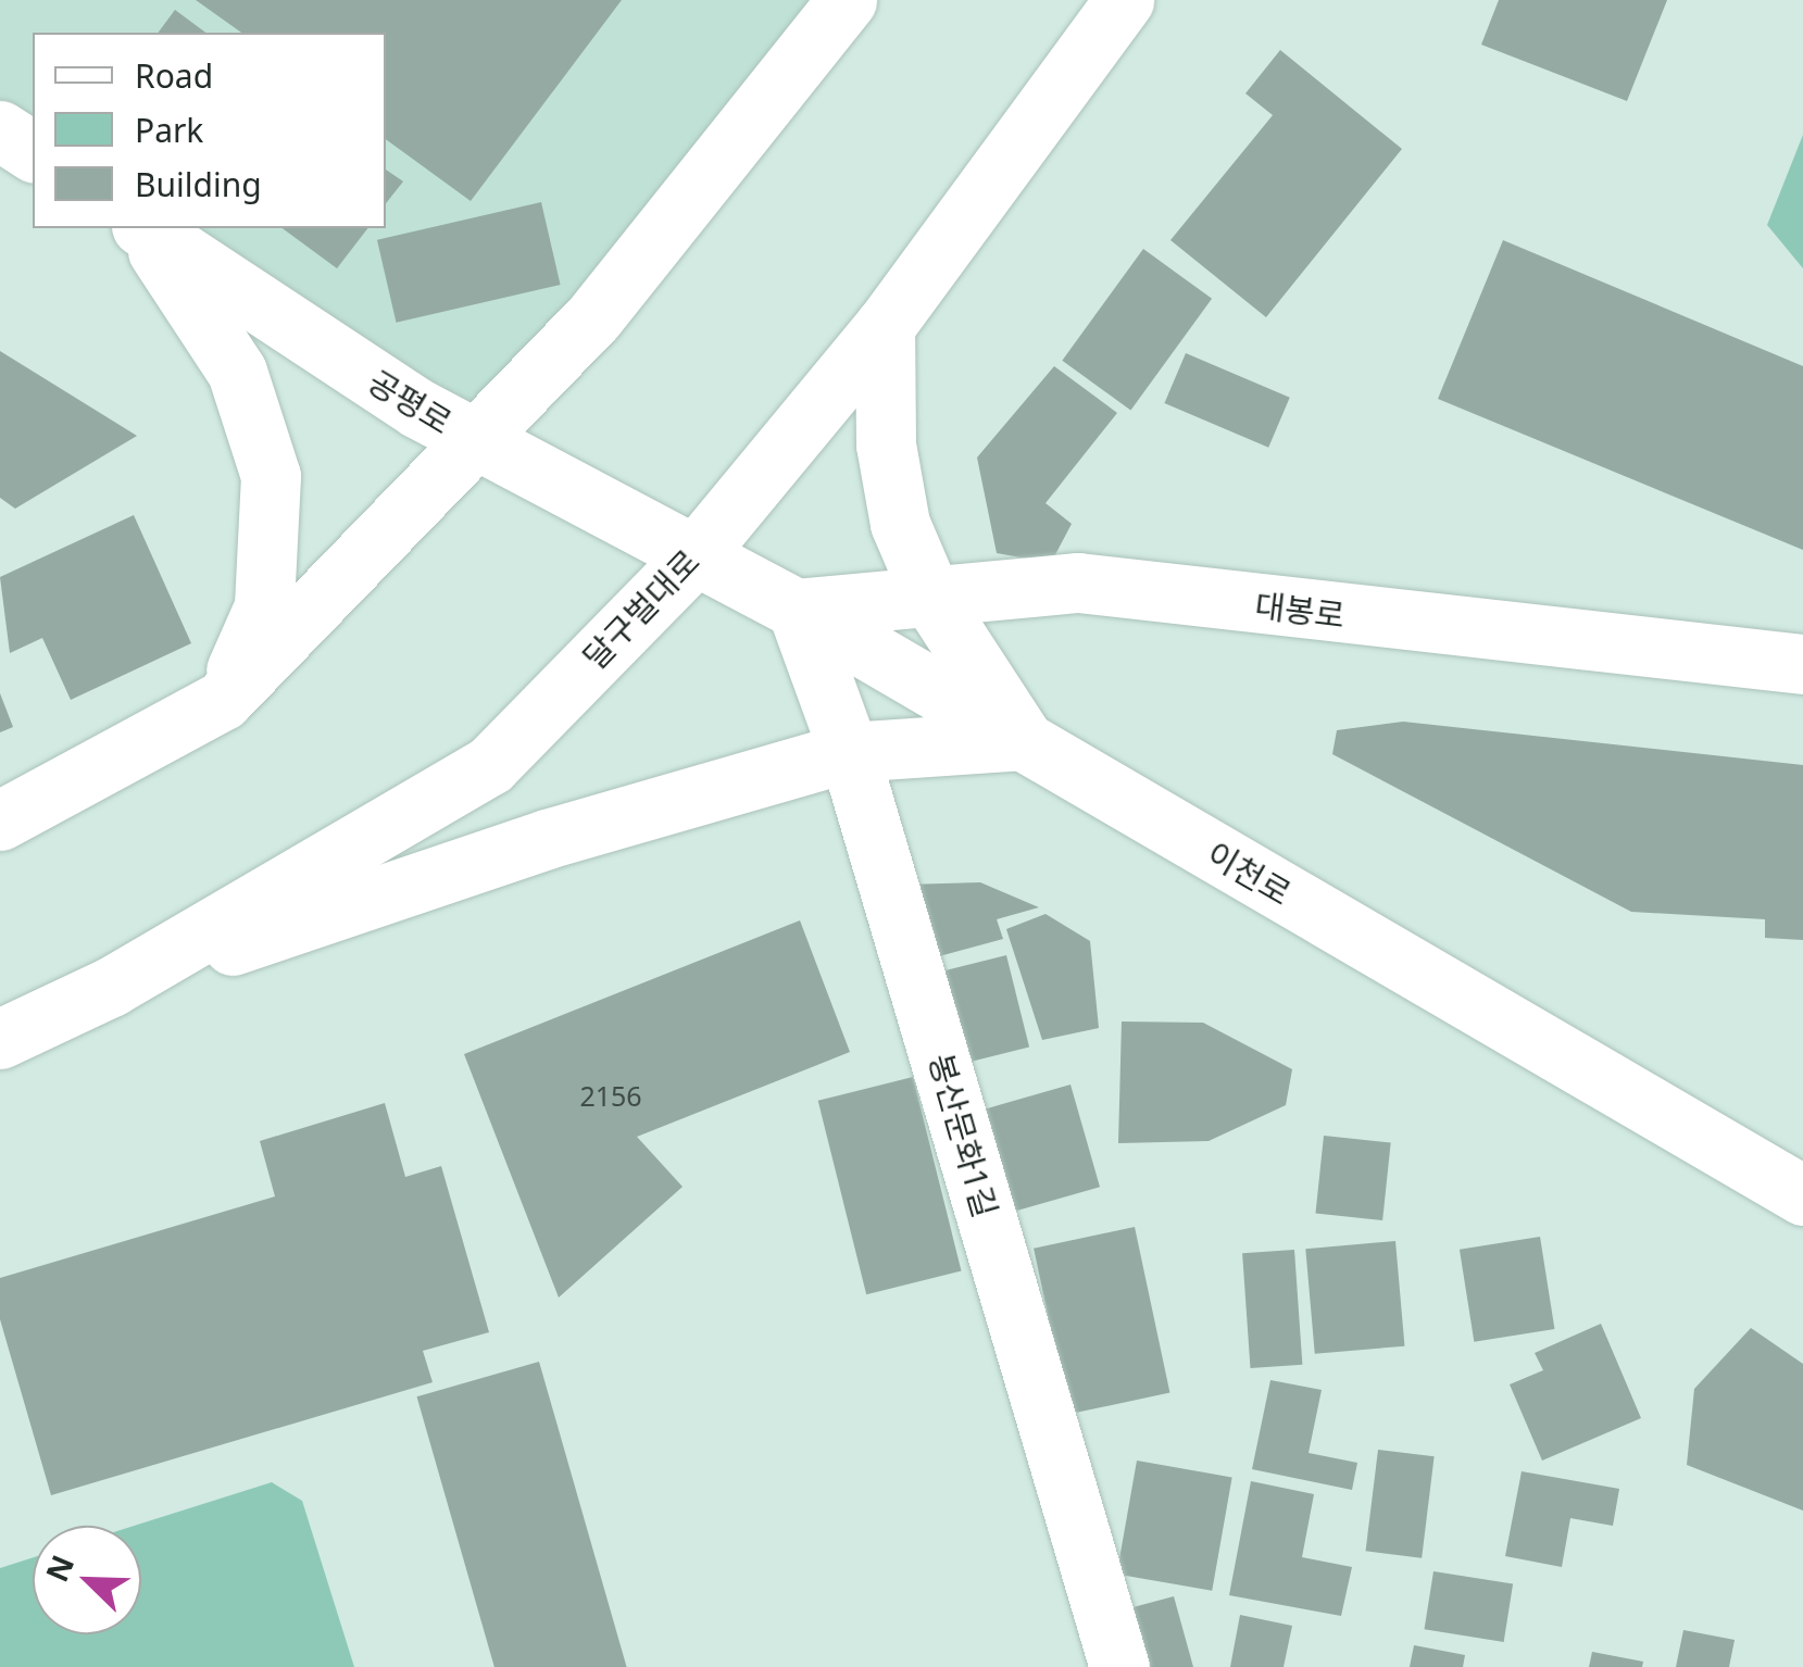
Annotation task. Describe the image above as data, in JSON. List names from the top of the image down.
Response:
{
  "streets": {
    "main road": [
      "공평로",
      "달구벌대로",
      "대봉로",
      "이천로",
      "봉산문화1길"
    ]
  },
  "crossings": [
    ["공평로", "달구벌대로"],
    ["공평로", "이천로"],
    ["달구벌대로", "이천로"],
    ["대봉로", "이천로"],
    ["대봉로", "봉산문화1길"],
    ["이천로", "봉산문화1길"]
  ],
  "house_numbers": ["2156"],
  "legend": ["Road", "Park", "Building"],
  "north": "top left"
}
